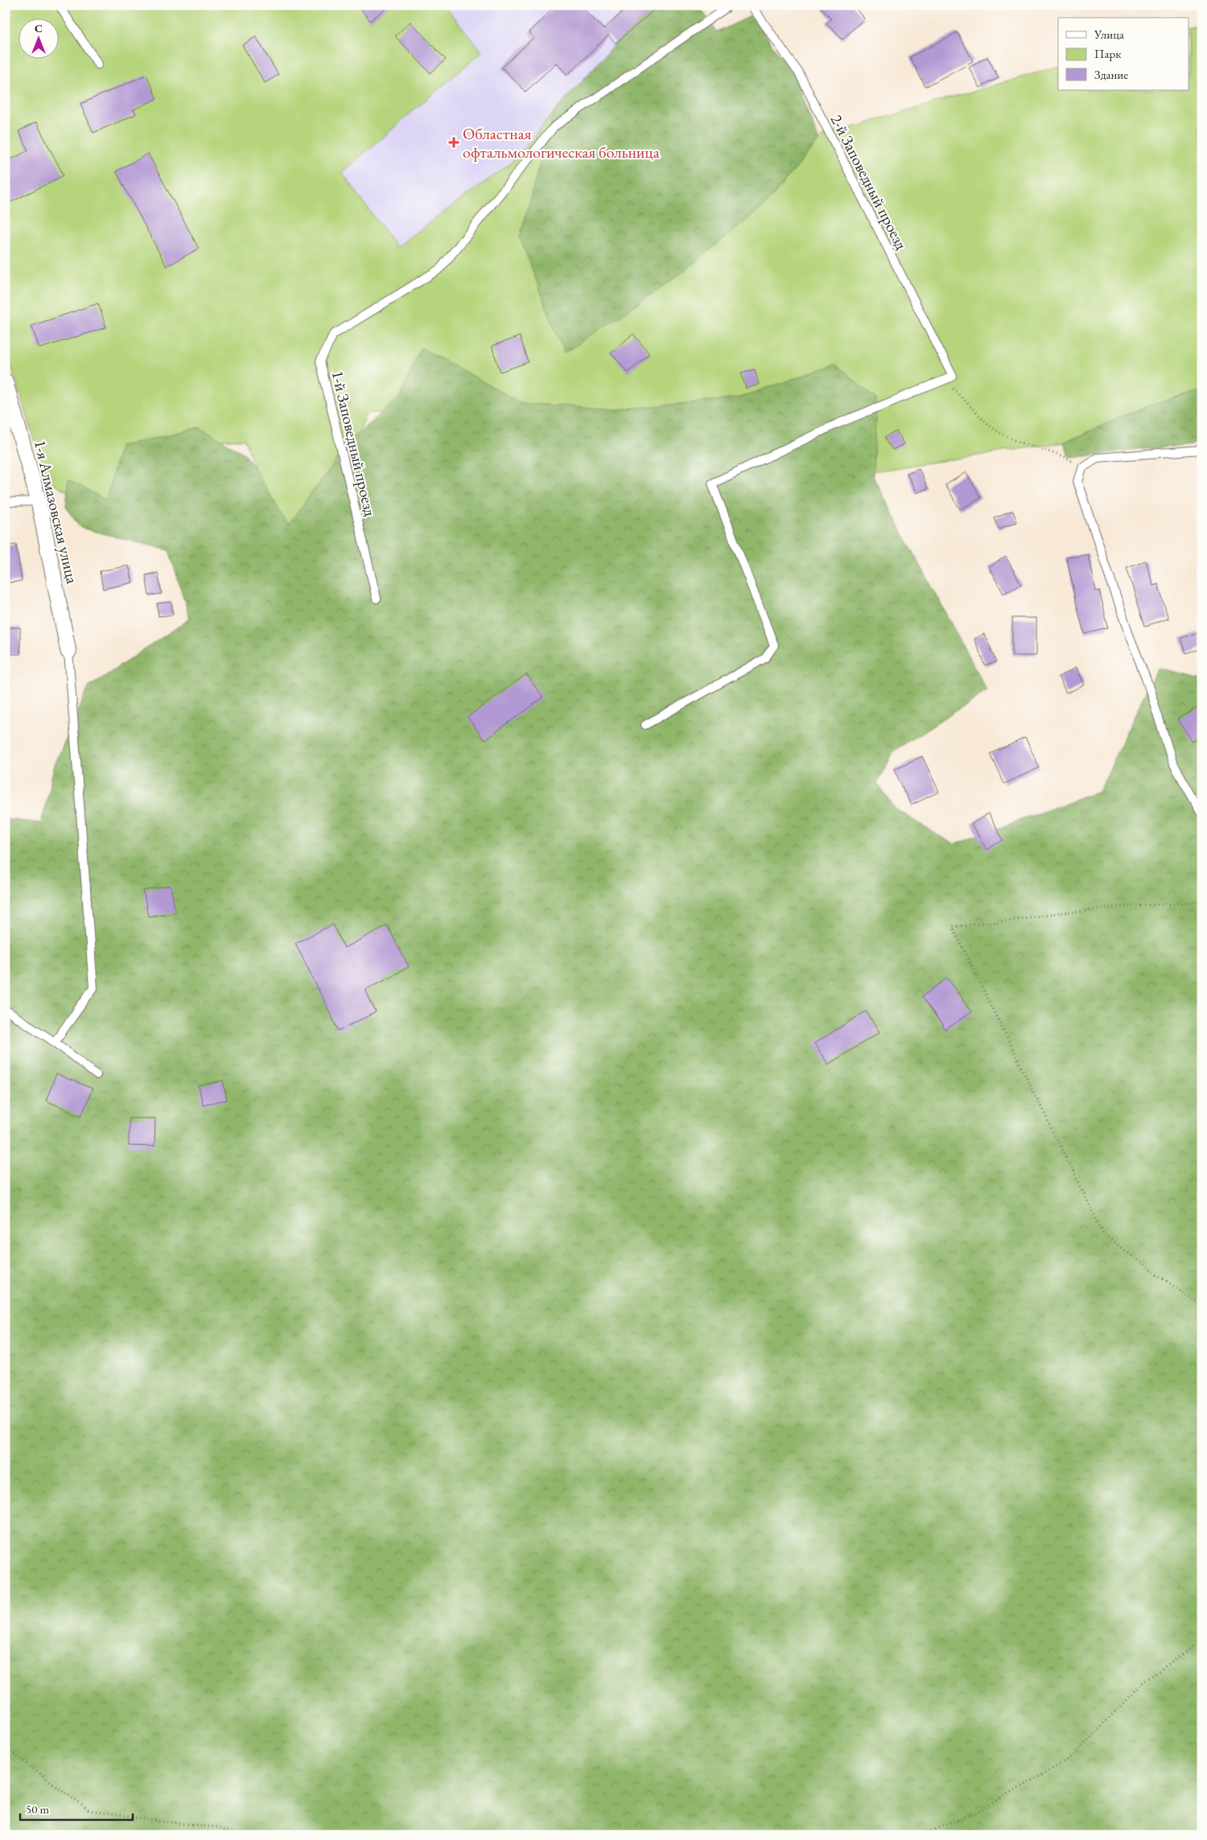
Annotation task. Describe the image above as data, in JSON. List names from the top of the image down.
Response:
{
  "streets": {
    "street": ["1-я Алмазовская улица"],
    "lane": ["2-й Заповедный проезд", "1-й Заповедный проезд"]
  },
  "places": {
    "health": ["Областная офтальмологическая больница"]
  },
  "legend": ["Улица", "Парк", "Здание"],
  "scale_bar": "50 m",
  "north": "top"
}
